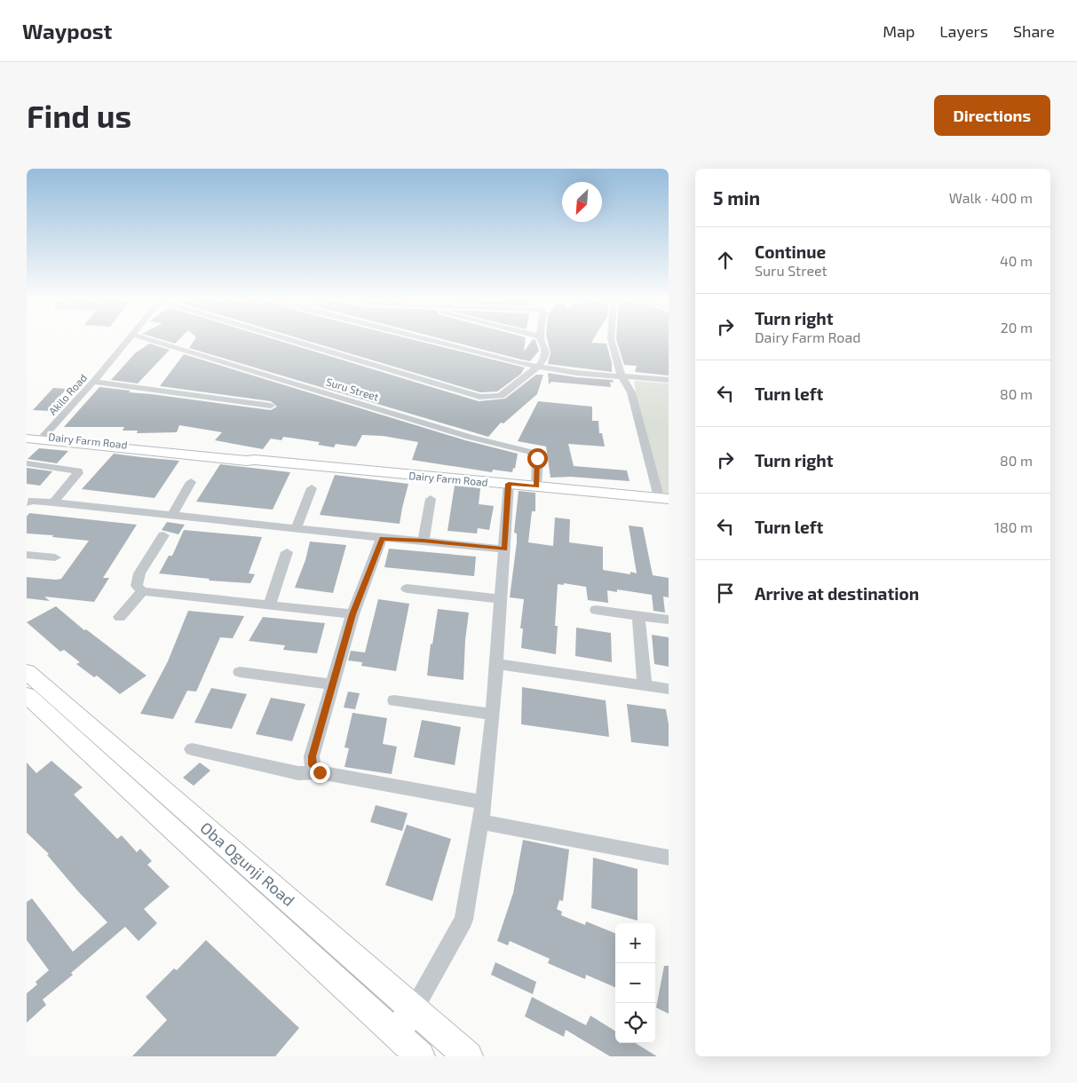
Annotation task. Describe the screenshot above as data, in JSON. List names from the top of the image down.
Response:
{
  "streets": {
    "main road": ["Dairy Farm Road", "Oba Ogunji Road"],
    "street": ["Suru Street", "Akilo Road"]
  },
  "crossings": [
    ["Suru Street", "Dairy Farm Road"],
    ["Akilo Road", "Dairy Farm Road"]
  ],
  "north": "bottom left",
  "page": {
    "header": "Waypost",
    "nav": ["Map", "Layers", "Share"],
    "buttons": "Directions",
    "title": "Find us",
    "heading": ["5 min", "Walk · 400 m"],
    "list": [
      ["Continue", "Suru Street", "40 m"],
      ["Turn right", "Dairy Farm Road", "20 m"],
      ["Turn left", "80 m"],
      ["Turn right", "80 m"],
      ["Turn left", "180 m"],
      "Arrive at destination"
    ],
    "map_buttons": ["+", "−"]
  }
}
